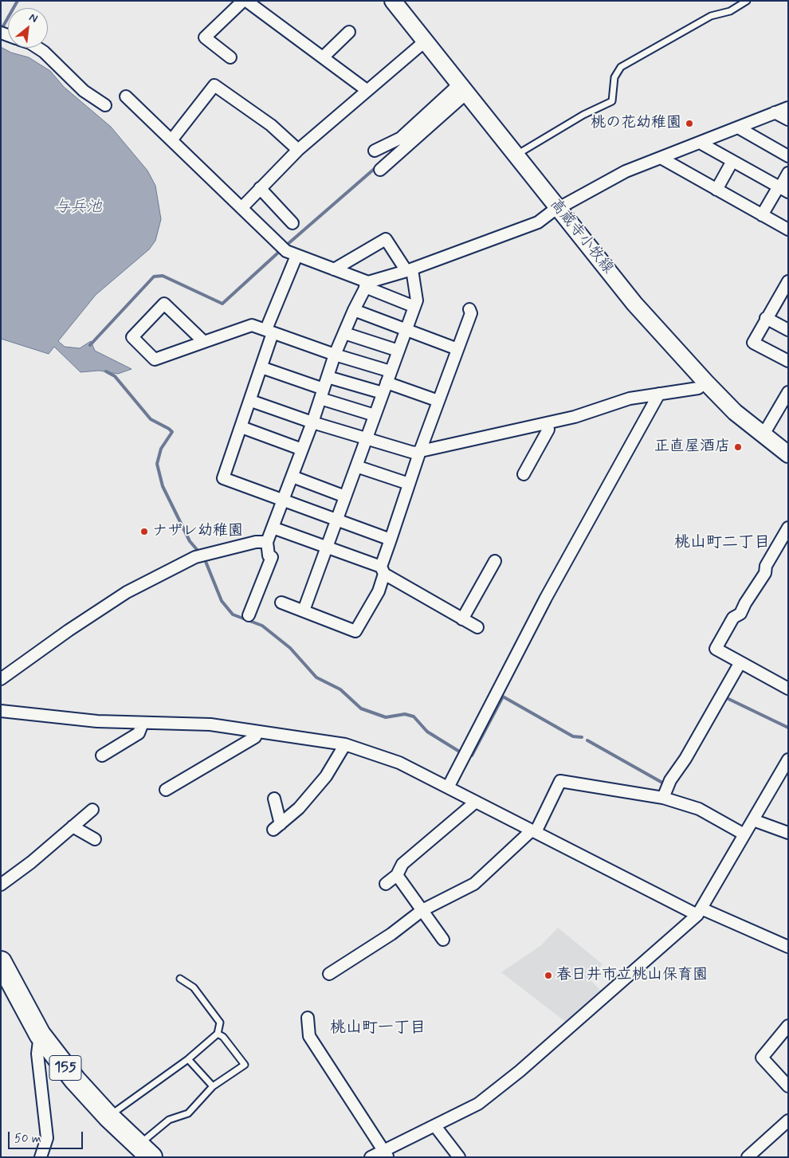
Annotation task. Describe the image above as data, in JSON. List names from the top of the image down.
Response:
{
  "streets": {
    "highway": ["155"],
    "main road": ["高蔵寺小牧線"]
  },
  "districts": ["桃山町二丁目", "桃山町一丁目"],
  "water": ["与兵池"],
  "places": [
    "桃の花幼稚園",
    "正直屋酒店",
    "ナザレ幼稚園",
    "春日井市立桃山保育園"
  ],
  "scale_bar": "50 m",
  "north": "top right"
}
